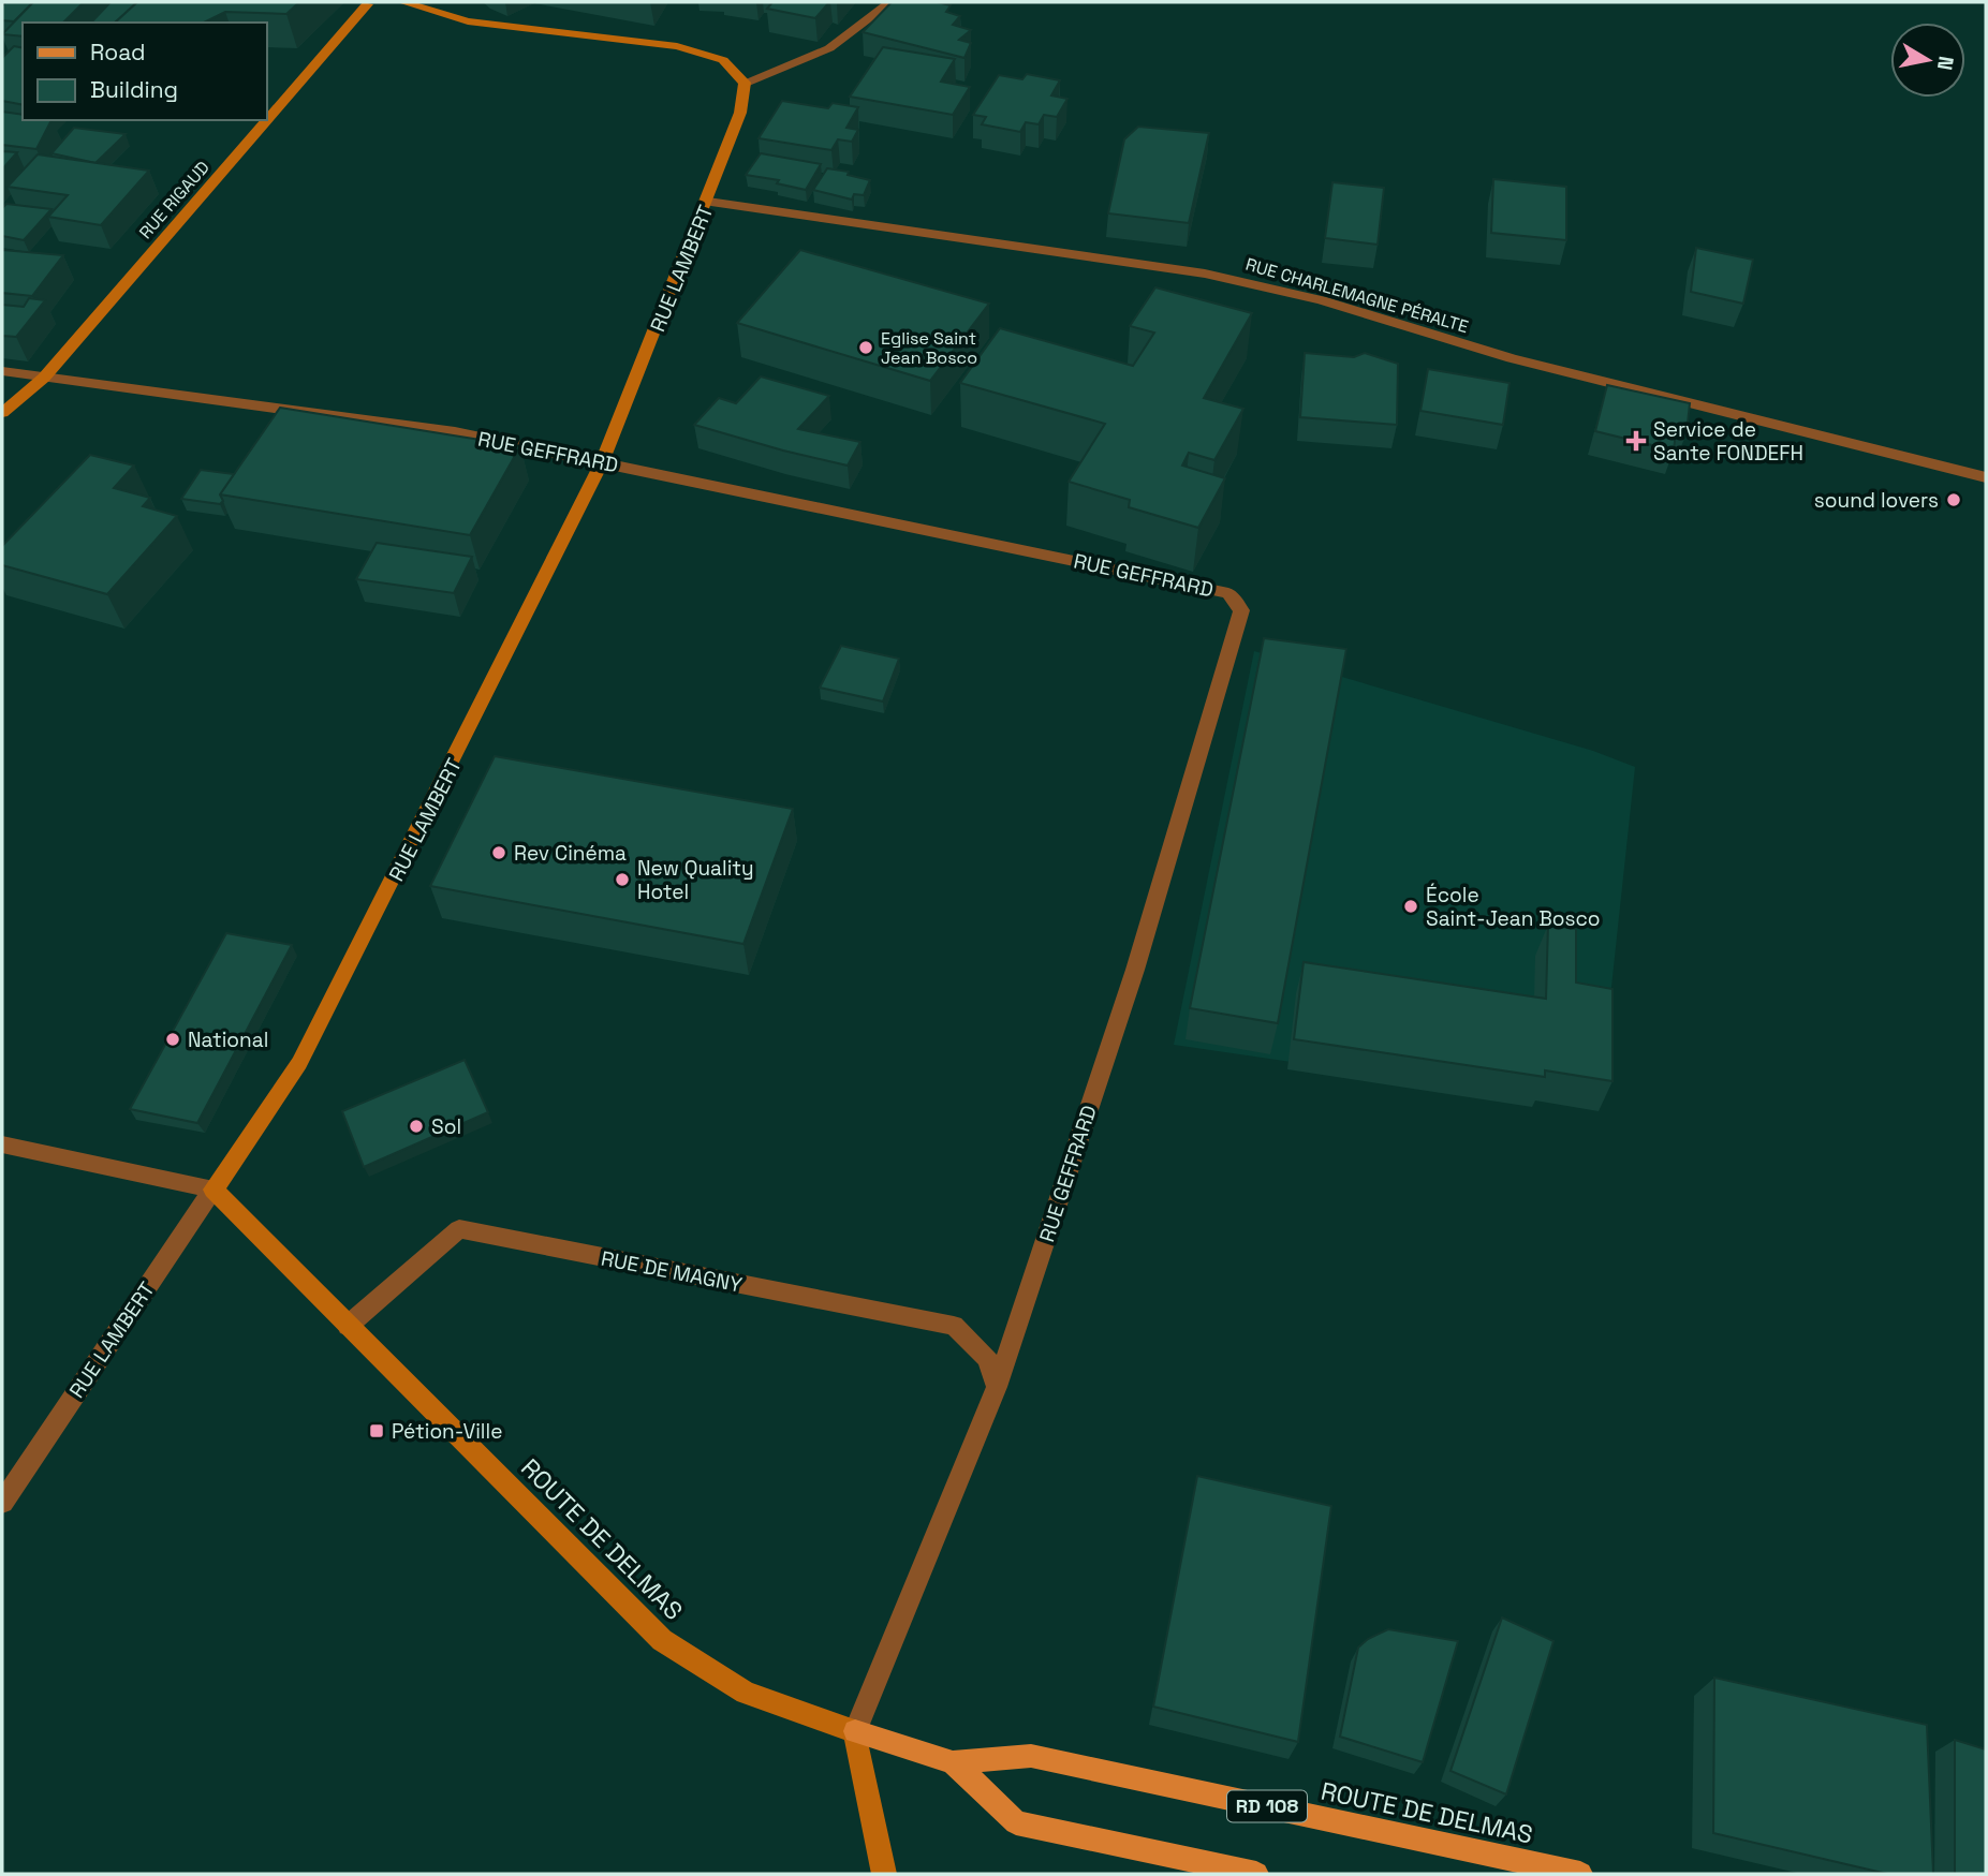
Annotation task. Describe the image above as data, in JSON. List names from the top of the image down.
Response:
{
  "streets": {
    "main road": [
      "RUE RIGAUD",
      "RUE LAMBERT",
      "ROUTE DE DELMAS",
      "RD 108"
    ],
    "street": ["RUE CHARLEMAGNE PÉRALTE", "RUE GEFFRARD", "RUE DE MAGNY"]
  },
  "crossings": [
    ["RUE RIGAUD", "RUE GEFFRARD"],
    ["RUE LAMBERT", "RUE CHARLEMAGNE PÉRALTE"],
    ["RUE LAMBERT", "RUE GEFFRARD"],
    ["RUE LAMBERT", "ROUTE DE DELMAS"],
    ["RUE GEFFRARD", "RUE DE MAGNY"],
    ["RUE GEFFRARD", "ROUTE DE DELMAS"],
    ["RUE DE MAGNY", "ROUTE DE DELMAS"]
  ],
  "places": {
    "other": [
      "Eglise Saint Jean Bosco",
      "sound lovers",
      "Rev Cinéma",
      "New Quality Hotel",
      "École Saint-Jean Bosco",
      "National",
      "Sol"
    ],
    "health": ["Service de Sante FONDEFH"],
    "transit": ["Pétion-Ville"]
  },
  "legend": ["Road", "Building"],
  "north": "right"
}
